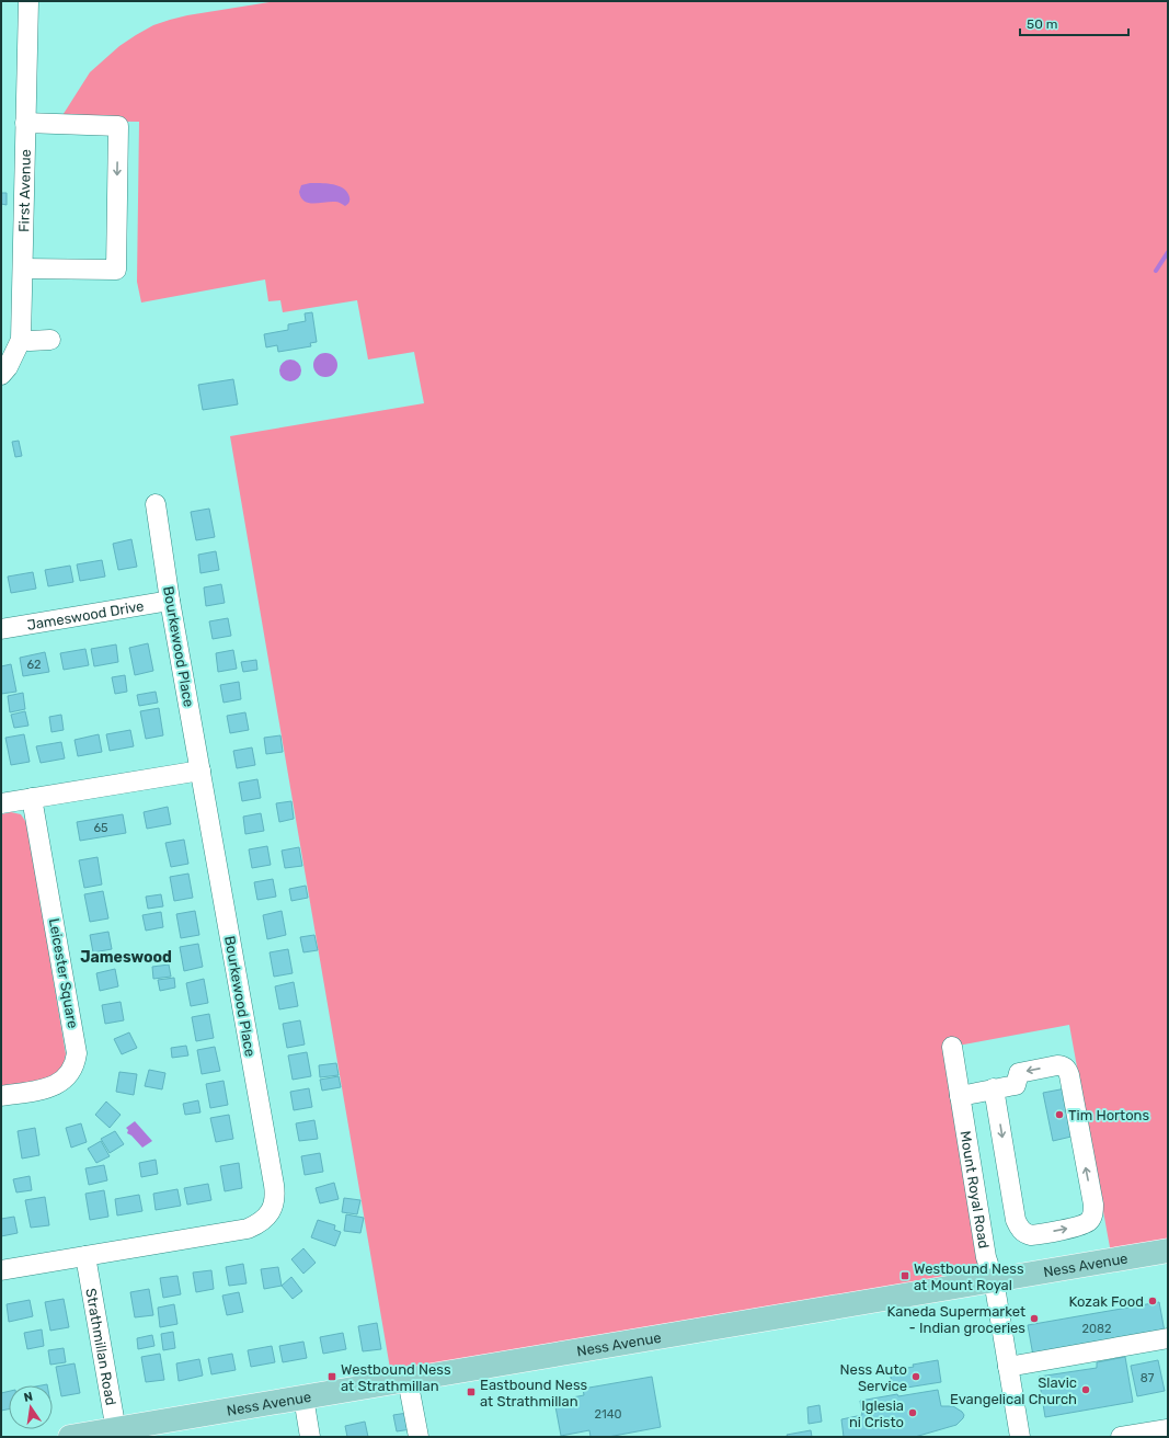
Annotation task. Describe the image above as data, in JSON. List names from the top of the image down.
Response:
{
  "streets": {
    "main road": ["Ness Avenue"],
    "street": [
      "First Avenue",
      "Jameswood Drive",
      "Bourkewood Place",
      "Leicester Square",
      "Mount Royal Road",
      "Strathmillan Road"
    ]
  },
  "crossings": [
    ["Jameswood Drive", "Bourkewood Place"],
    ["Bourkewood Place", "Strathmillan Road"],
    ["Mount Royal Road", "Ness Avenue"],
    ["Ness Avenue", "Strathmillan Road"]
  ],
  "districts": ["Jameswood"],
  "places": {
    "other": [
      "Tim Hortons",
      "Kozak Food",
      "Kaneda Supermarket - Indian groceries",
      "Ness Auto Service",
      "Slavic Evangelical Church",
      "Iglesia ni Cristo"
    ],
    "transit": ["Westbound Ness at Mount Royal", "Westbound Ness at Strathmillan", "Eastbound Ness at Strathmillan"]
  },
  "house_numbers": [
    "62",
    "65",
    "2082",
    "87",
    "2140"
  ],
  "scale_bar": "50 m",
  "north": "top"
}
